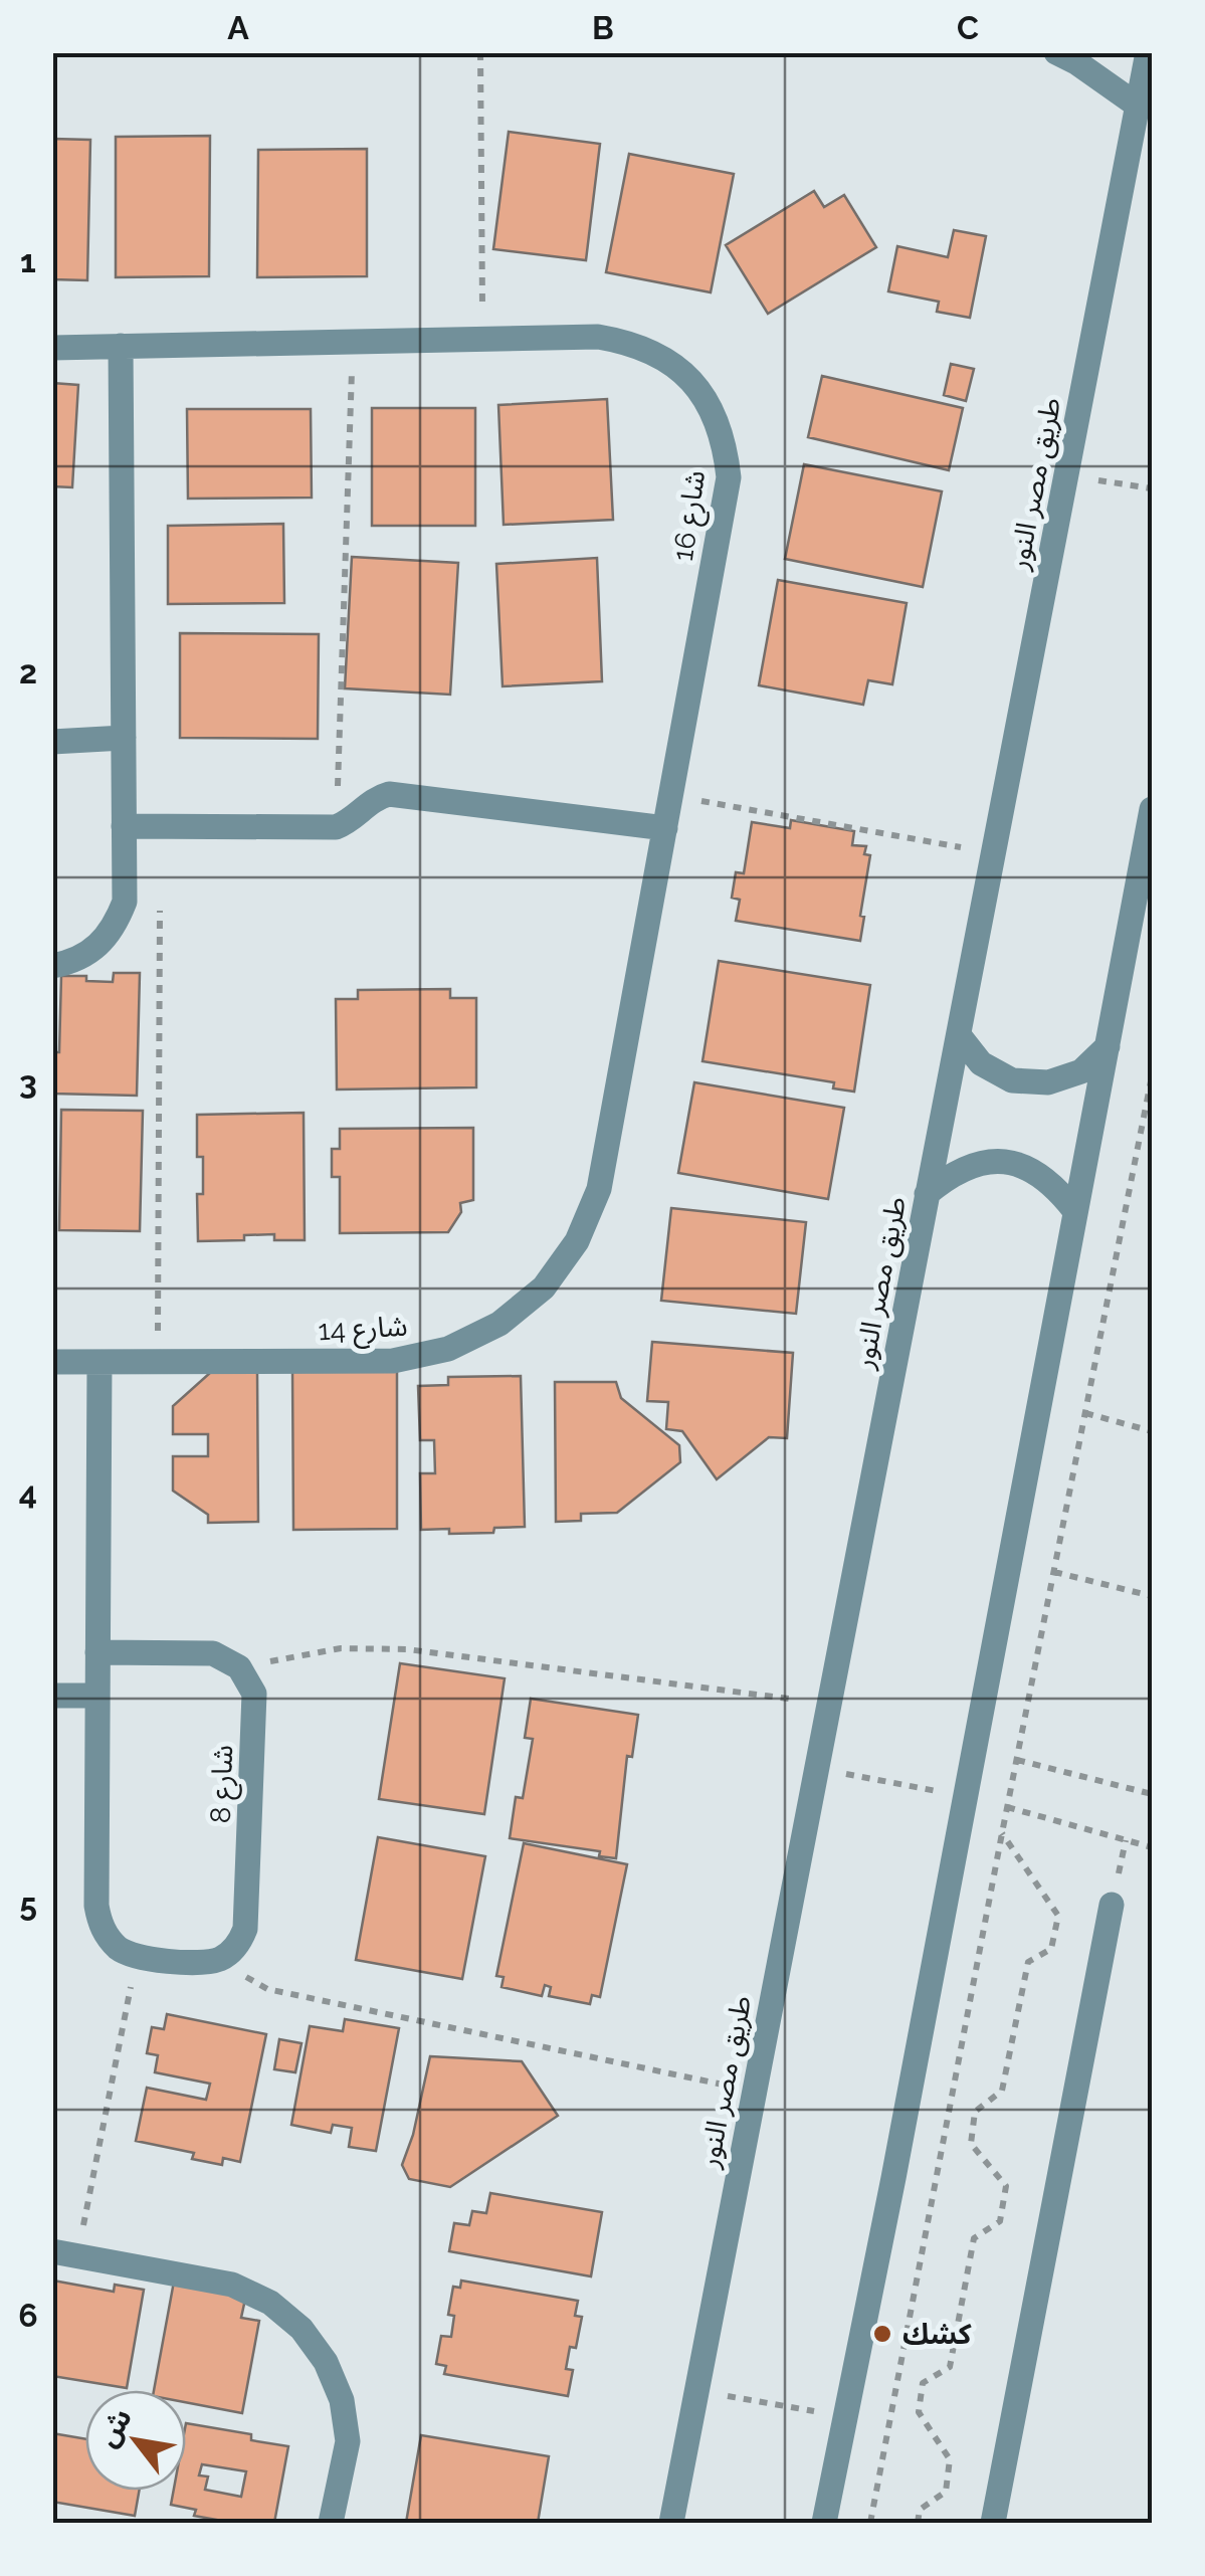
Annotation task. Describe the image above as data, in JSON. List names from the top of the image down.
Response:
{
  "streets": {
    "street": [
      "طريق مصر النور",
      "شارع 16",
      "شارع 14",
      "شارع 8"
    ]
  },
  "crossings": [
    ["شارع 16", "شارع 14"]
  ],
  "places": ["كشك"],
  "north": "top left",
  "grid": {
    "columns": ["A", "B", "C"],
    "rows": [
      "1",
      "2",
      "3",
      "4",
      "5",
      "6"
    ]
  }
}
